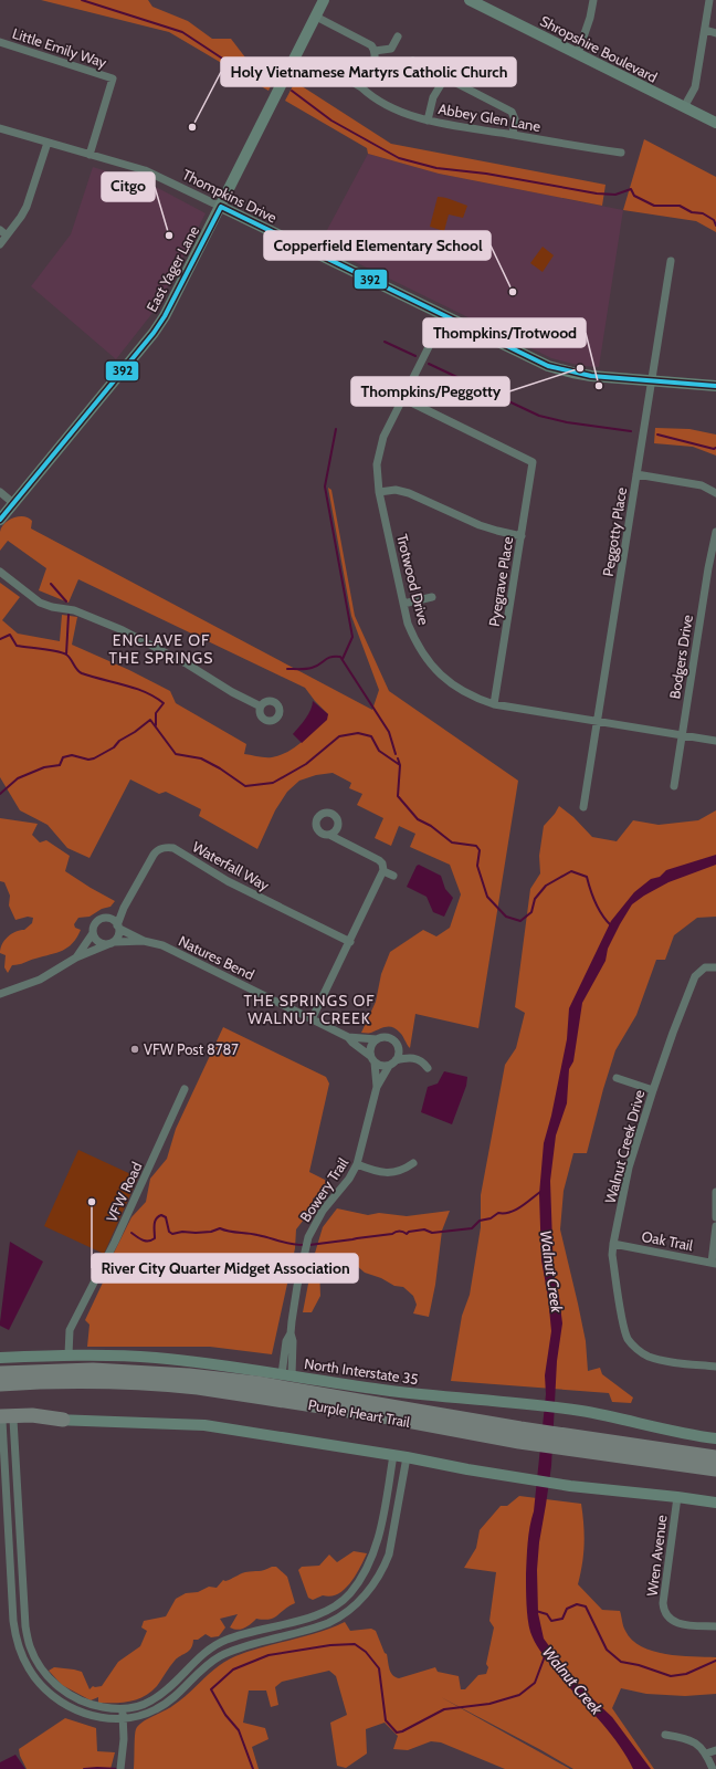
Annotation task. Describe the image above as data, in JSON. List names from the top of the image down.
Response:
{
  "streets": {
    "highway": ["Purple Heart Trail"],
    "street": [
      "Little Emily Way",
      "Shropshire Boulevard",
      "Abbey Glen Lane",
      "Thompkins Drive",
      "East Yager Lane",
      "Peggotty Place",
      "Trotwood Drive",
      "Pyegrave Place",
      "Bodgers Drive",
      "Waterfall Way",
      "Natures Bend",
      "Walnut Creek Drive",
      "Bowery Trail",
      "VFW Road",
      "Oak Trail",
      "North Interstate 35",
      "Wren Avenue"
    ]
  },
  "crossings": [
    ["Little Emily Way", "Thompkins Drive"],
    ["Thompkins Drive", "East Yager Lane"],
    ["Thompkins Drive", "Peggotty Place"],
    ["Thompkins Drive", "Trotwood Drive"],
    ["Peggotty Place", "Trotwood Drive"],
    ["Trotwood Drive", "Pyegrave Place"],
    ["Trotwood Drive", "Bodgers Drive"],
    ["Waterfall Way", "Natures Bend"],
    ["Natures Bend", "Bowery Trail"],
    ["Walnut Creek Drive", "Oak Trail"],
    ["Bowery Trail", "North Interstate 35"],
    ["VFW Road", "North Interstate 35"]
  ],
  "districts": ["ENCLAVE OF THE SPRINGS", "THE SPRINGS OF WALNUT CREEK"],
  "water": ["Walnut Creek"],
  "places": [
    "Holy Vietnamese Martyrs Catholic Church",
    "Citgo",
    "Copperfield Elementary School",
    "Thompkins/Peggotty",
    "Thompkins/Trotwood",
    "VFW Post 8787",
    "River City Quarter Midget Association"
  ],
  "lines": ["transit line 392"]
}
